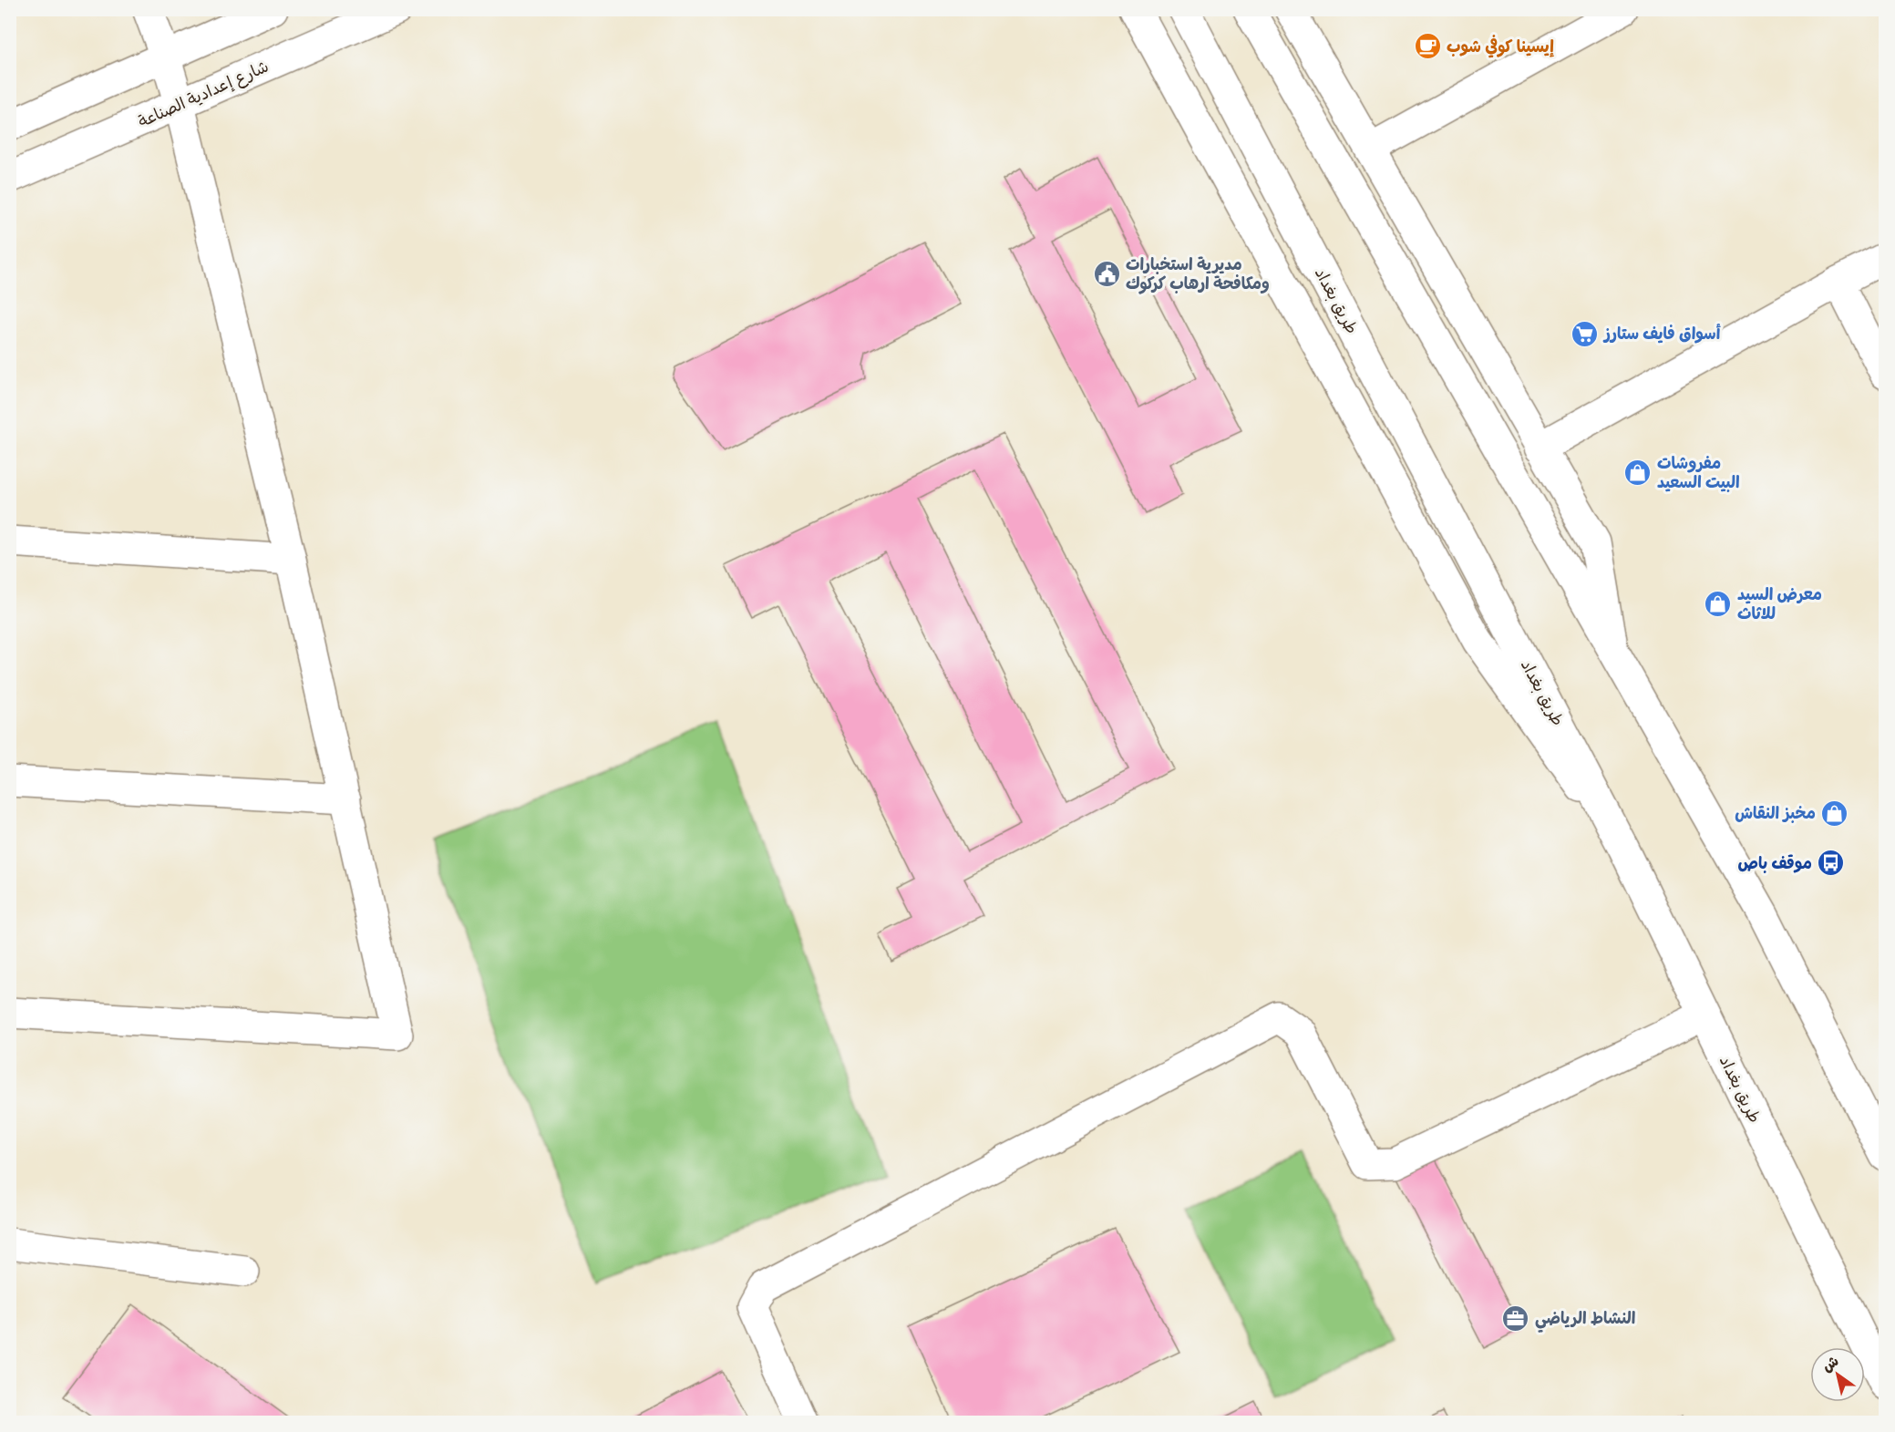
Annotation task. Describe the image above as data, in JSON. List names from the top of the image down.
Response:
{
  "streets": {
    "street": ["شارع إعدادية الصناعة", "طريق بغداد"]
  },
  "places": {
    "cafe": ["إيسينا كوفي شوب"],
    "public building": ["مديرية استخبارات ومكافحة ارهاب كركوك"],
    "supermarket": ["أسواق فايف ستارز"],
    "shop": ["مفروشات البيت السعيد", "معرض السيد للاثاث", "مخبز النقاش"],
    "bus stop": ["موقف باص"],
    "office": ["النشاط الرياضي"]
  },
  "north": "top left"
}
